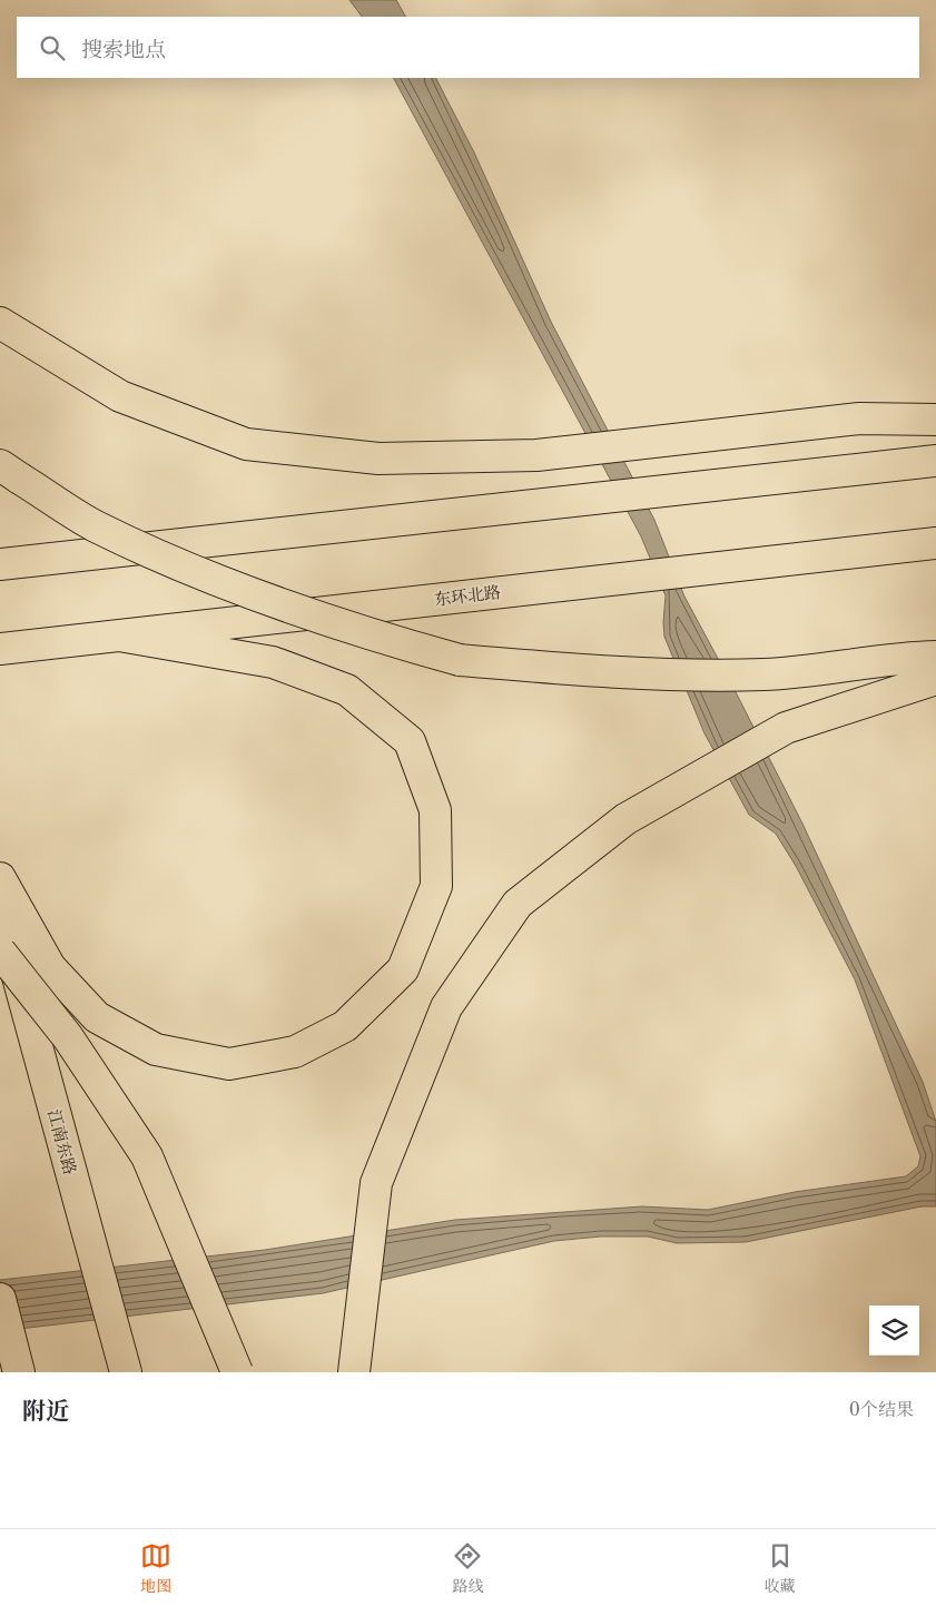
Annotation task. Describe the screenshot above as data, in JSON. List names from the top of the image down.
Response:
{
  "streets": {
    "main road": ["东环北路", "江南东路"]
  },
  "page": {
    "search": "搜索地点",
    "heading": ["附近", "0个结果"],
    "nav": ["地图", "路线", "收藏"]
  }
}
